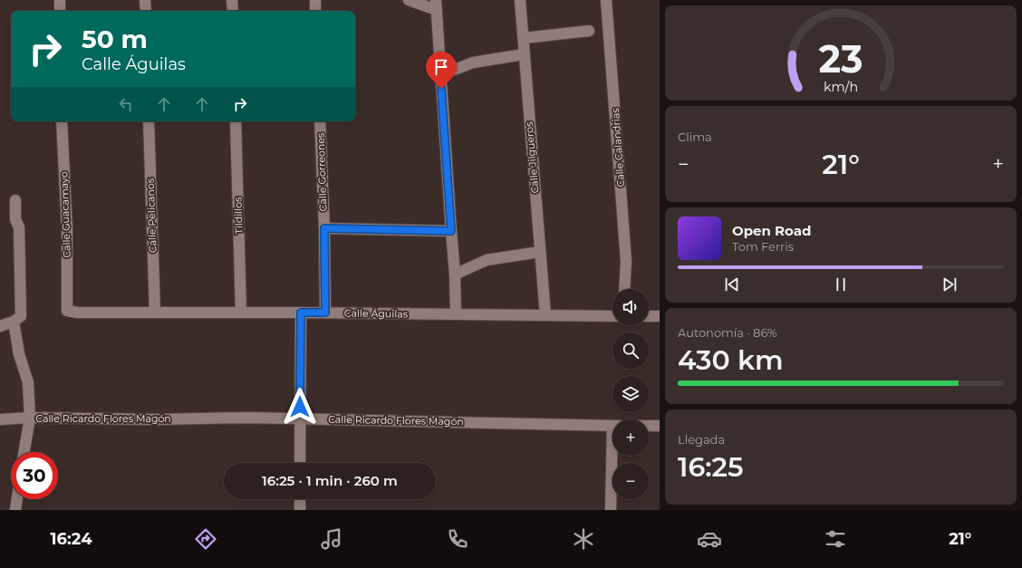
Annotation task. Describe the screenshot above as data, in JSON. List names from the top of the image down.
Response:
{
  "streets": {
    "street": [
      "Calle Calandrias",
      "Calle Jilgueros",
      "Calle Gorreones",
      "Calle Guacamayo",
      "Calle Pelícanos",
      "Tildillos",
      "Calle Águilas",
      "Calle Ricardo Flores Magón"
    ]
  },
  "crossings": [
    ["Calle Jilgueros", "Calle Águilas"],
    ["Calle Gorreones", "Calle Águilas"],
    ["Calle Guacamayo", "Calle Águilas"],
    ["Calle Pelícanos", "Calle Águilas"],
    ["Tildillos", "Calle Águilas"]
  ],
  "page": {
    "turn": ["50 m", "Calle Águilas"],
    "tile": [
      "Clima",
      ["Autonomía · 86%", "430 km"],
      ["Llegada", "16:25"]
    ],
    "heat": ["−", "21°", "+"],
    "song": ["Open Road", "Tom Ferris"],
    "map_buttons": ["+", "−"],
    "limit": "30",
    "trip": "16:25 · 1 min · 260 m",
    "tabs": ["16:24", "21°"],
    "gauge": ["23", "km/h"]
  }
}
